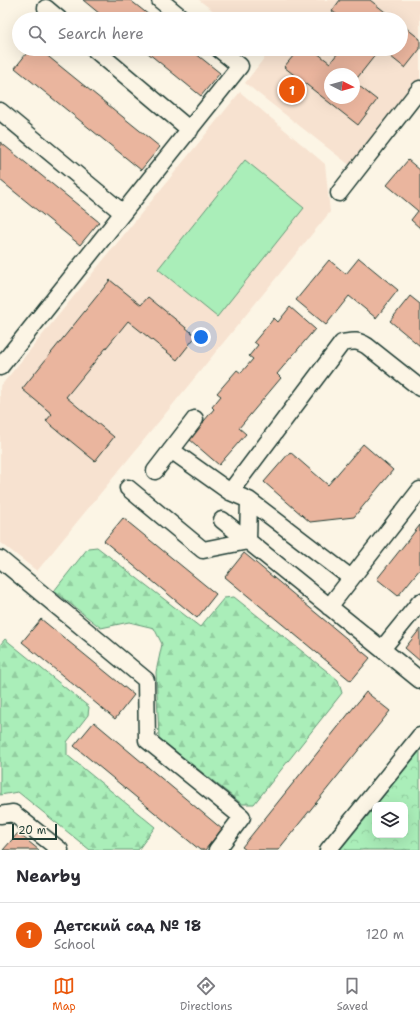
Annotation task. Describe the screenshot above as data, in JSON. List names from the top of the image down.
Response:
{
  "scale_bar": "20 m",
  "north": "right",
  "page": {
    "search": "Search here",
    "pins": "1",
    "scale": "20 m",
    "heading": "Nearby",
    "list": [
      {
        "mark": "1",
        "name": "Детский сад № 18",
        "note": "School",
        "value": "120 m"
      }
    ],
    "nav": ["Map", "Directions", "Saved"]
  }
}
